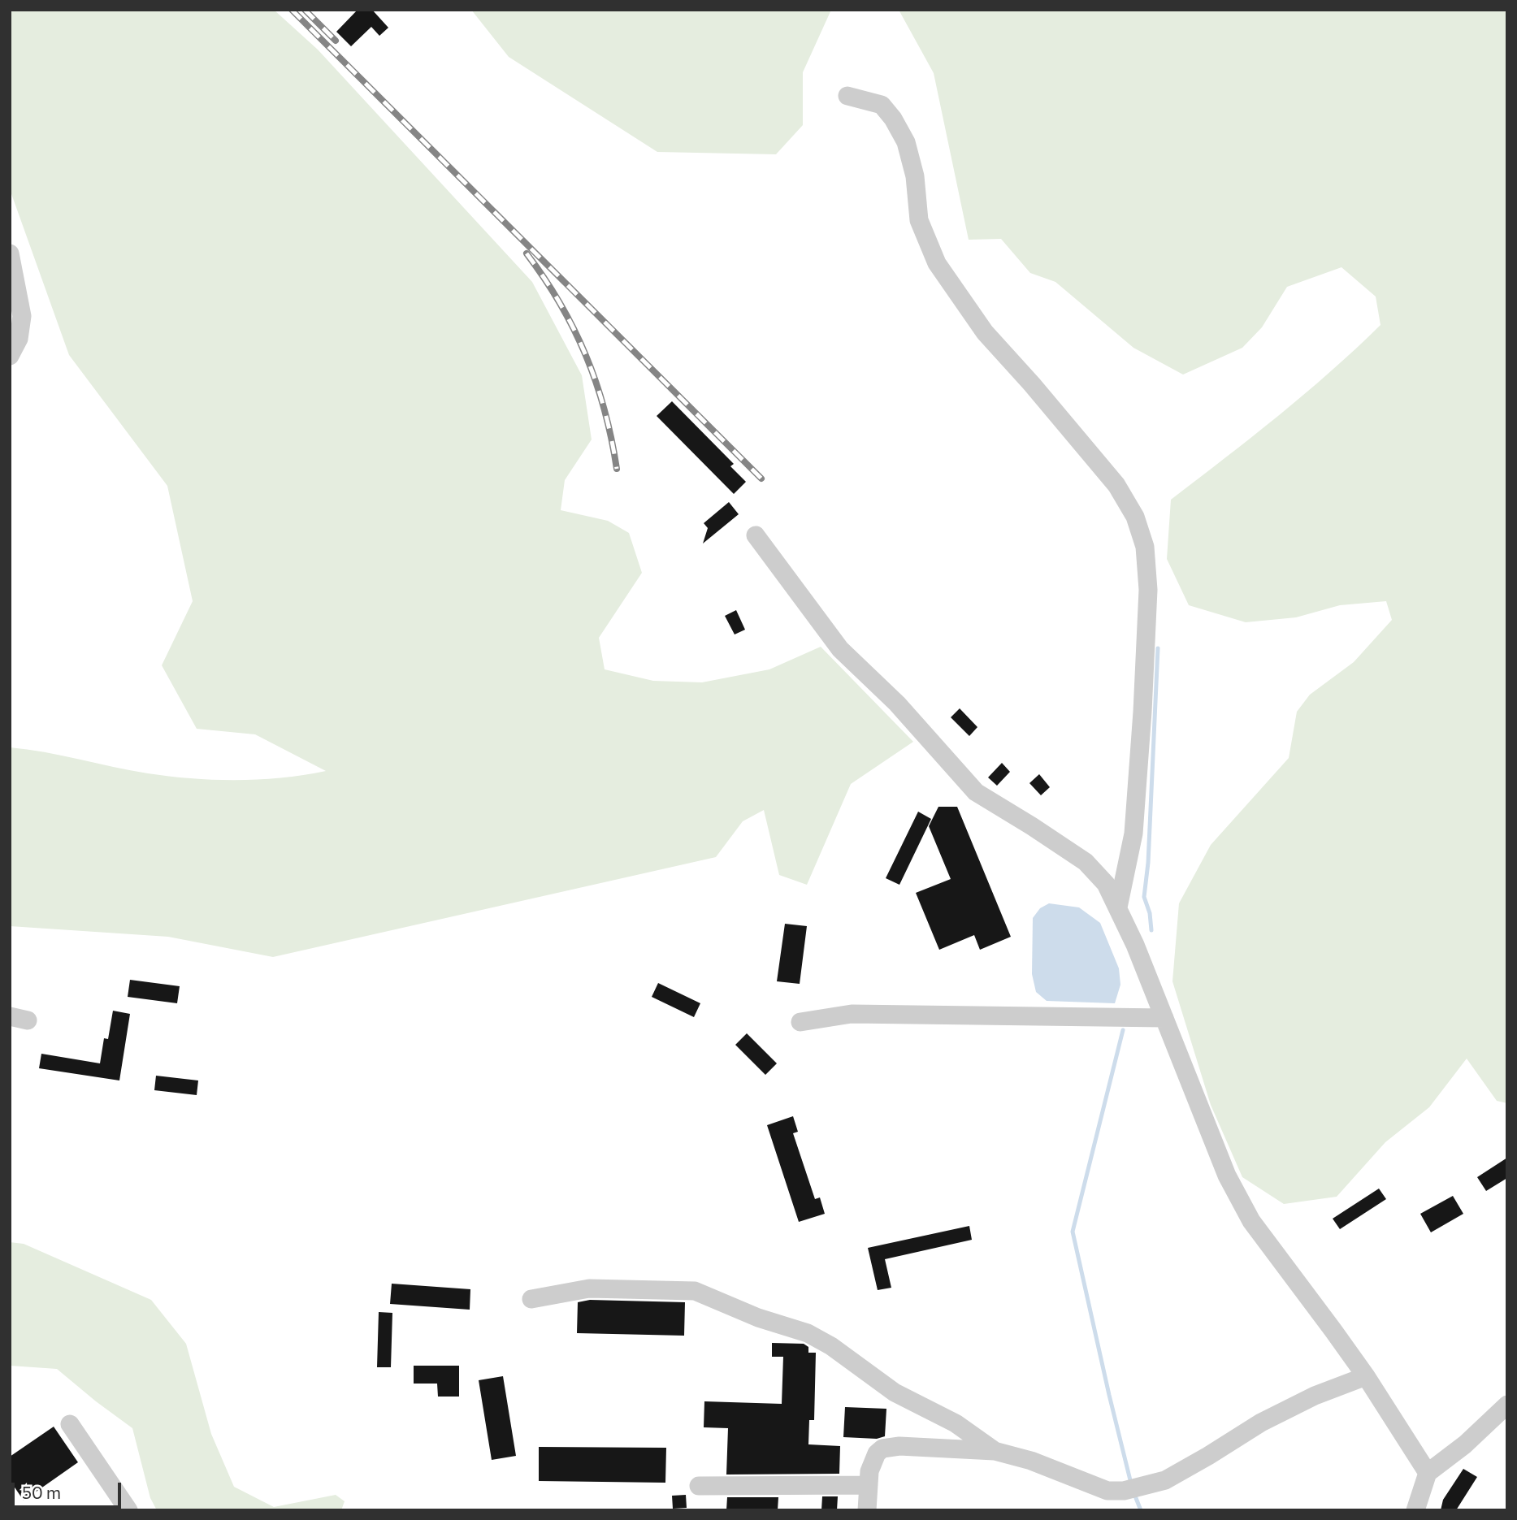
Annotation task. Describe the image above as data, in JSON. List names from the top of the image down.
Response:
{
  "scale_bar": "50 m"
}
